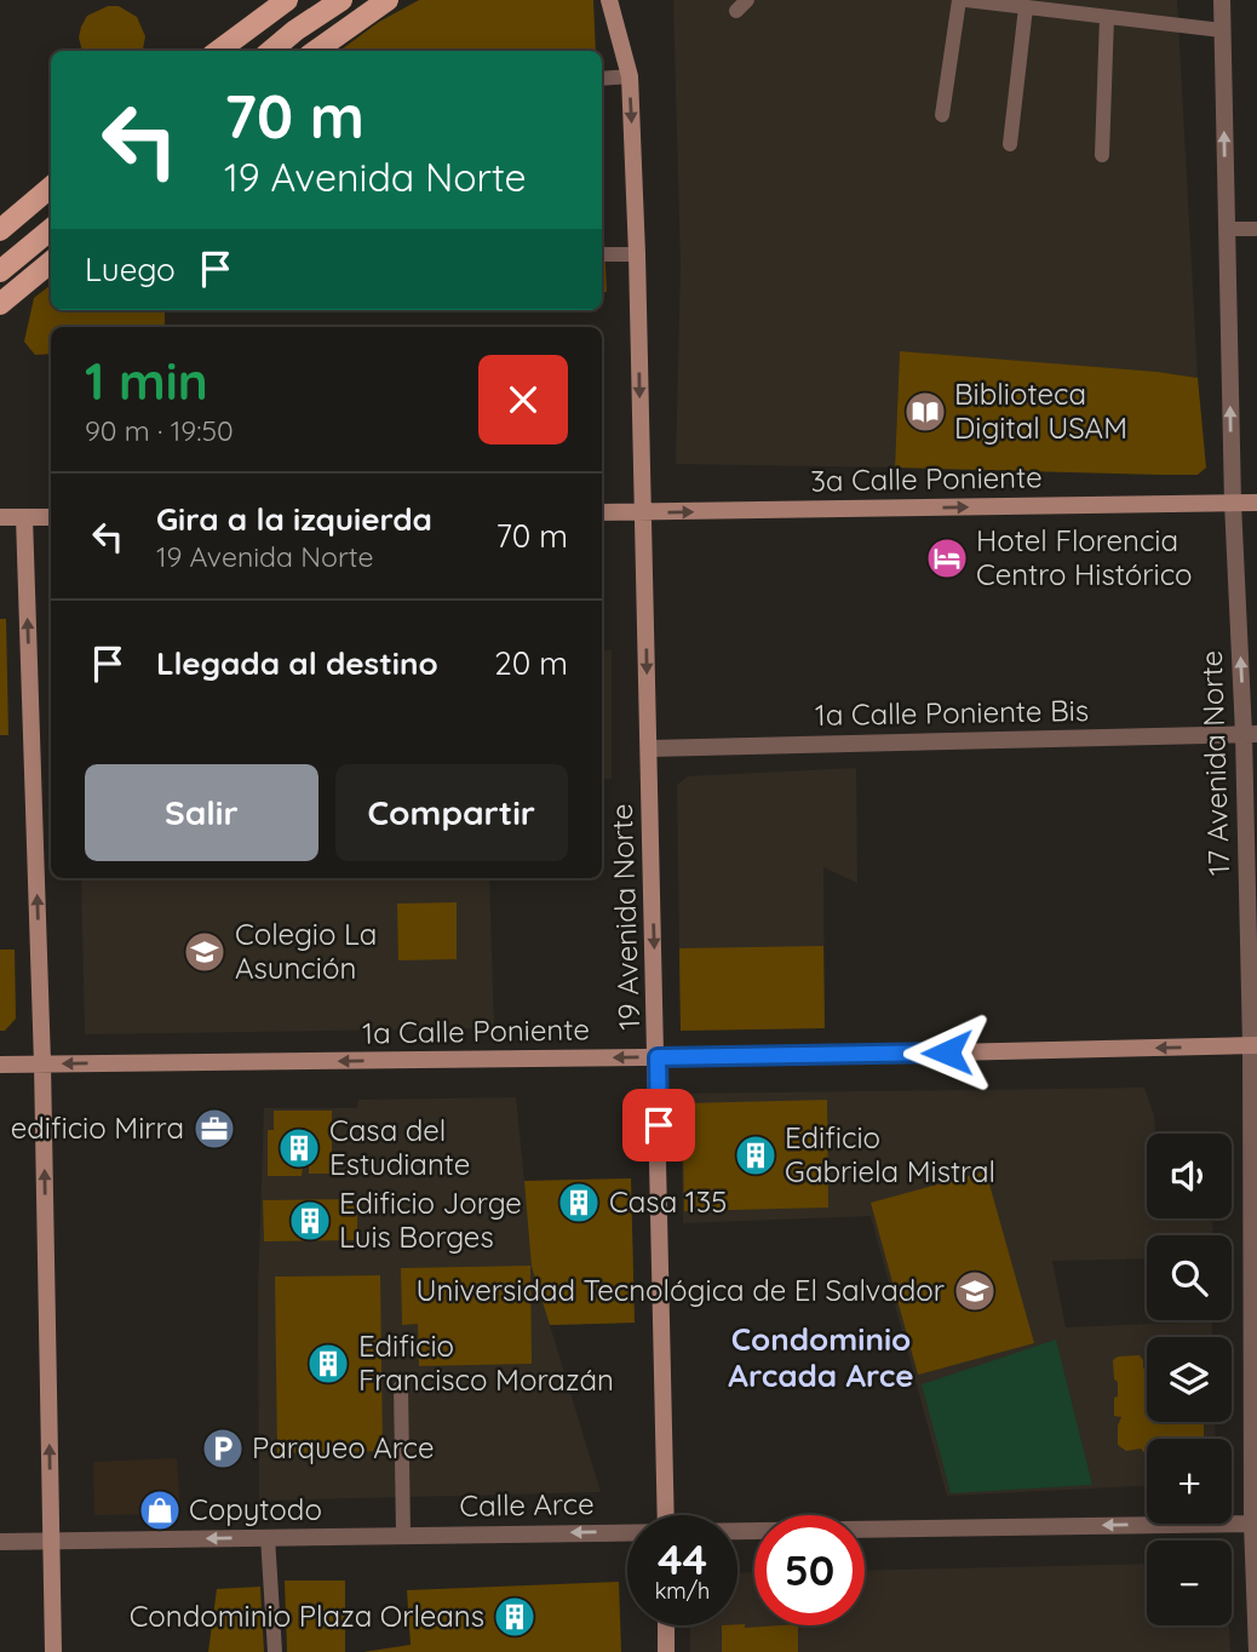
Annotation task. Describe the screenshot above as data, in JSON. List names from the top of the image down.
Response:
{
  "streets": {
    "street": [
      "3a Calle Poniente",
      "1a Calle Poniente Bis",
      "17 Avenida Norte",
      "19 Avenida Norte",
      "1a Calle Poniente",
      "Calle Arce"
    ]
  },
  "crossings": [
    ["3a Calle Poniente", "17 Avenida Norte"],
    ["3a Calle Poniente", "19 Avenida Norte"],
    ["1a Calle Poniente Bis", "17 Avenida Norte"],
    ["1a Calle Poniente Bis", "19 Avenida Norte"],
    ["17 Avenida Norte", "1a Calle Poniente"],
    ["17 Avenida Norte", "Calle Arce"],
    ["19 Avenida Norte", "1a Calle Poniente"]
  ],
  "one_way": [
    "3a Calle Poniente",
    "17 Avenida Norte",
    "19 Avenida Norte",
    "1a Calle Poniente",
    "Calle Arce"
  ],
  "districts": ["Condominio Arcada Arce"],
  "places": {
    "library": ["Biblioteca Digital USAM"],
    "hotel": ["Hotel Florencia Centro Histórico"],
    "school or university": ["Colegio La Asunción", "Universidad Tecnológica de El Salvador"],
    "office": ["edificio Mirra"],
    "building": [
      "Casa del Estudiante",
      "Edificio Gabriela Mistral",
      "Casa 135",
      "Edificio Jorge Luis Borges",
      "Edificio Francisco Morazán",
      "Condominio Plaza Orleans"
    ],
    "parking": ["Parqueo Arce"],
    "shop": ["Copytodo"]
  },
  "page": {
    "turn": ["70 m", "19 Avenida Norte"],
    "then": "Luego",
    "heading": ["1 min", "90 m · 19:50"],
    "list": [
      {
        "name": "Gira a la izquierda",
        "note": "19 Avenida Norte",
        "value": "70 m"
      },
      {
        "name": "Llegada al destino",
        "value": "20 m"
      }
    ],
    "buttons": ["Salir", "Compartir"],
    "map_buttons": ["+", "−"],
    "speed": "44 km/h",
    "limit": "50"
  }
}
